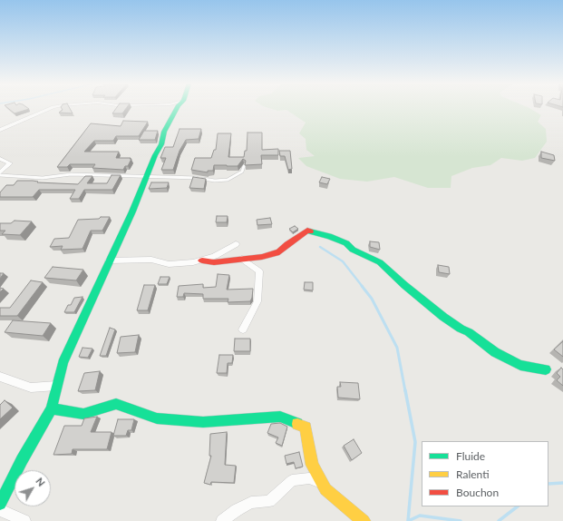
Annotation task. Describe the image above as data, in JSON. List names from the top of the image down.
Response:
{
  "legend": ["Fluide", "Ralenti", "Bouchon"],
  "north": "top right"
}
